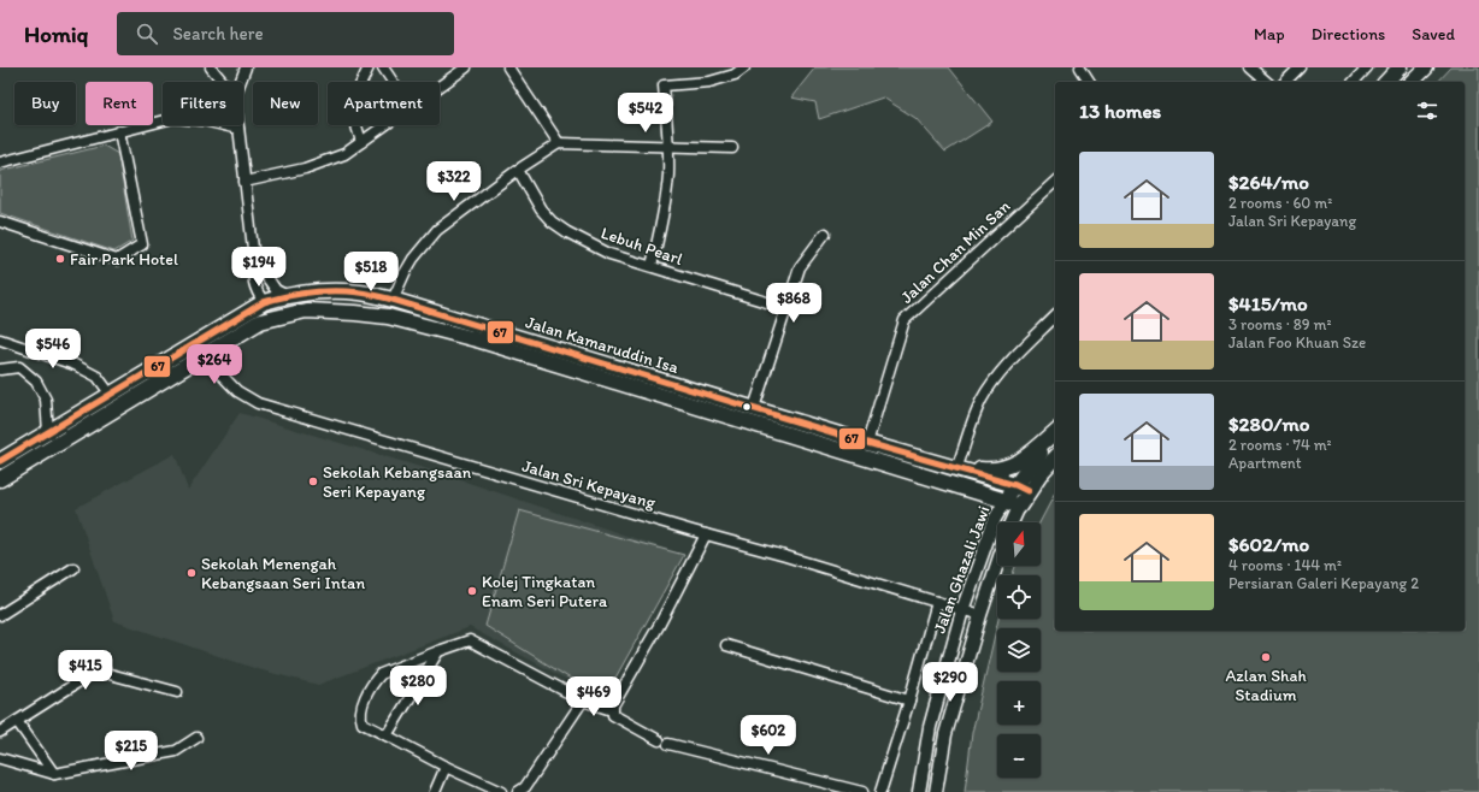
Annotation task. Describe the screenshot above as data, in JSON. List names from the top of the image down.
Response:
{
  "streets": {
    "main road": ["Jalan Kamaruddin Isa", "Jalan Ghazali Jawi"],
    "street": ["Lebuh Pearl", "Jalan Chan Min San", "Jalan Sri Kepayang"]
  },
  "crossings": [
    ["Jalan Chan Min San", "Jalan Kamaruddin Isa"],
    ["Jalan Kamaruddin Isa", "Jalan Sri Kepayang"],
    ["Jalan Kamaruddin Isa", "Jalan Ghazali Jawi"],
    ["Jalan Sri Kepayang", "Jalan Ghazali Jawi"]
  ],
  "places": [
    "Fair Park Hotel",
    "Sekolah Kebangsaan Seri Kepayang",
    "Sekolah Menengah Kebangsaan Seri Intan",
    "Kolej Tingkatan Enam Seri Putera",
    "Azlan Shah Stadium"
  ],
  "lines": ["transit line 67"],
  "north": "top",
  "page": {
    "header": "Homiq",
    "search": "Search here",
    "nav": ["Map", "Directions", "Saved"],
    "chip": [
      "Buy",
      "Rent",
      "Filters",
      "New",
      "Apartment"
    ],
    "heading": "13 homes",
    "price": [
      "$542",
      "$322",
      "$194",
      "$518",
      "$868",
      "$546",
      "$264",
      "$415",
      "$290",
      "$280",
      "$469",
      "$602",
      "$215"
    ],
    "list": [
      {
        "name": "$264/mo",
        "note": "2 rooms · 60 m² · Jalan Sri Kepayang"
      },
      {
        "name": "$415/mo",
        "note": "3 rooms · 89 m² · Jalan Foo Khuan Sze"
      },
      {
        "name": "$280/mo",
        "note": "2 rooms · 74 m² · Apartment"
      },
      {
        "name": "$602/mo",
        "note": "4 rooms · 144 m² · Persiaran Galeri Kepayang 2"
      }
    ],
    "map_buttons": ["+", "−"]
  }
}
